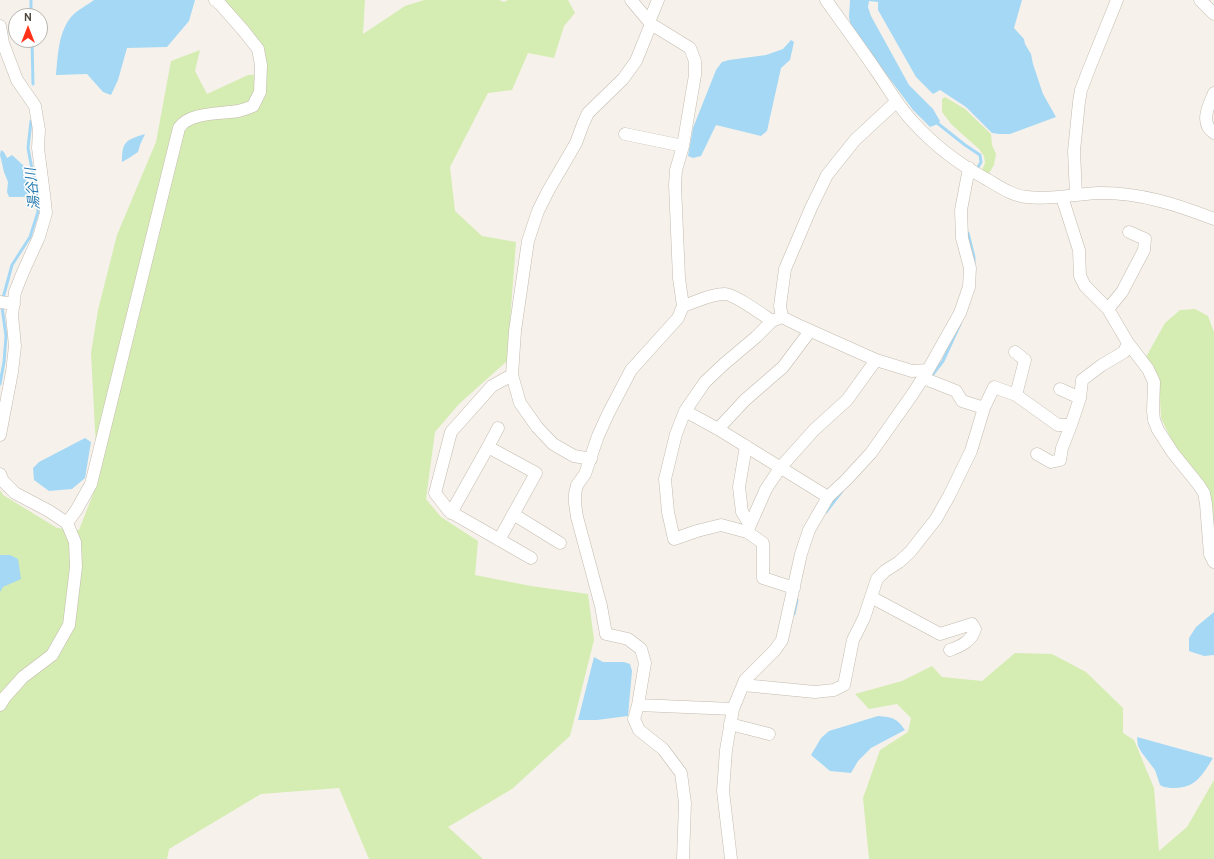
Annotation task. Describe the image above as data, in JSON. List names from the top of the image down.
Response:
{
  "water": ["湯谷川"],
  "north": "top"
}
